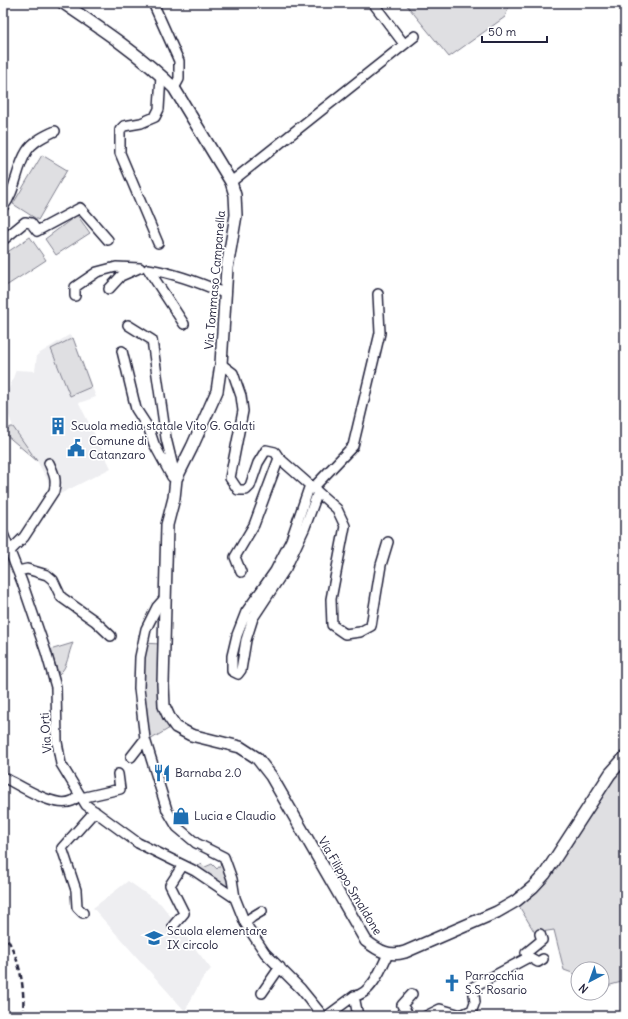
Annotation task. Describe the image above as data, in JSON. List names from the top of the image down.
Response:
{
  "streets": {
    "street": ["Via Tommaso Campanella", "Via Orti", "Via Filippo Smaldone"]
  },
  "crossings": [
    ["Via Tommaso Campanella", "Via Filippo Smaldone"]
  ],
  "places": {
    "building": ["Scuola media statale Vito G. Galati"],
    "public building": ["Comune di Catanzaro"],
    "restaurant": ["Barnaba 2.0"],
    "shop": ["Lucia e Claudio"],
    "school or university": ["Scuola elementare IX circolo"],
    "church": ["Parrocchia S.S. Rosario"]
  },
  "scale_bar": "50 m",
  "north": "bottom left"
}
